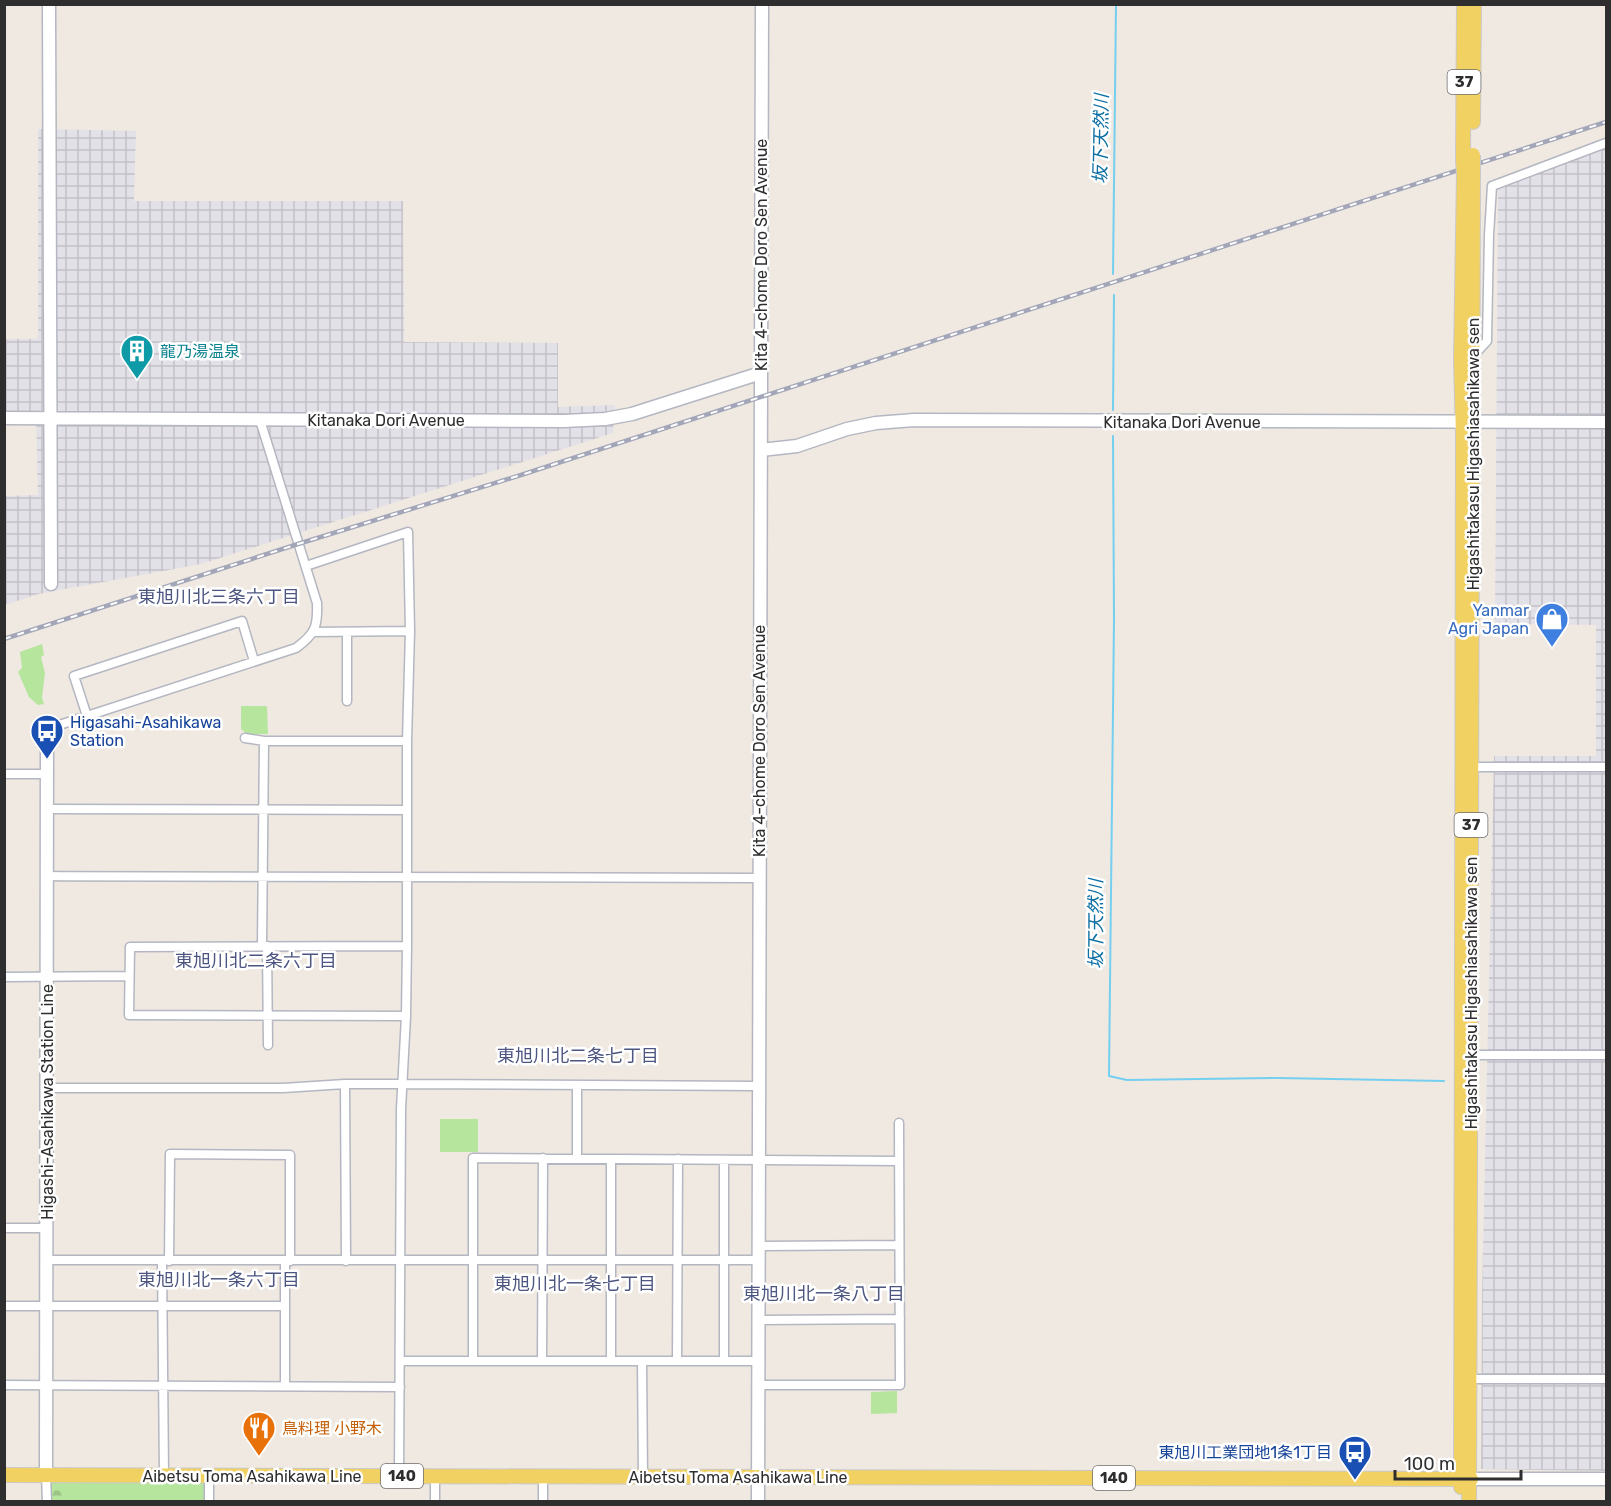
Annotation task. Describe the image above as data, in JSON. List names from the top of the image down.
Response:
{
  "streets": {
    "main road": [
      "37",
      "Higashitakasu Higashiasahikawa sen",
      "Aibetsu Toma Asahikawa Line",
      "140"
    ],
    "street": ["Kita 4-chome Doro Sen Avenue", "Kitanaka Dori Avenue", "Higashi-Asahikawa Station Line"]
  },
  "crossings": [
    ["37", "Higashitakasu Higashiasahikawa sen"],
    ["37", "Aibetsu Toma Asahikawa Line"],
    ["Kita 4-chome Doro Sen Avenue", "Kitanaka Dori Avenue"],
    ["Kita 4-chome Doro Sen Avenue", "Aibetsu Toma Asahikawa Line"],
    ["Kitanaka Dori Avenue", "Higashitakasu Higashiasahikawa sen"],
    ["Higashitakasu Higashiasahikawa sen", "Aibetsu Toma Asahikawa Line"],
    ["Higashi-Asahikawa Station Line", "Aibetsu Toma Asahikawa Line"]
  ],
  "districts": [
    "東旭川北三条六丁目",
    "東旭川北二条六丁目",
    "東旭川北二条七丁目",
    "東旭川北一条六丁目",
    "東旭川北一条七丁目",
    "東旭川北一条八丁目"
  ],
  "water": ["坂下天然川"],
  "places": {
    "building": ["龍乃湯温泉"],
    "shop": ["Yanmar Agri Japan"],
    "bus stop": ["Higasahi-Asahikawa Station", "東旭川工業団地1条1丁目"],
    "restaurant": ["鳥料理 小野木"]
  },
  "scale_bar": "100 m"
}
